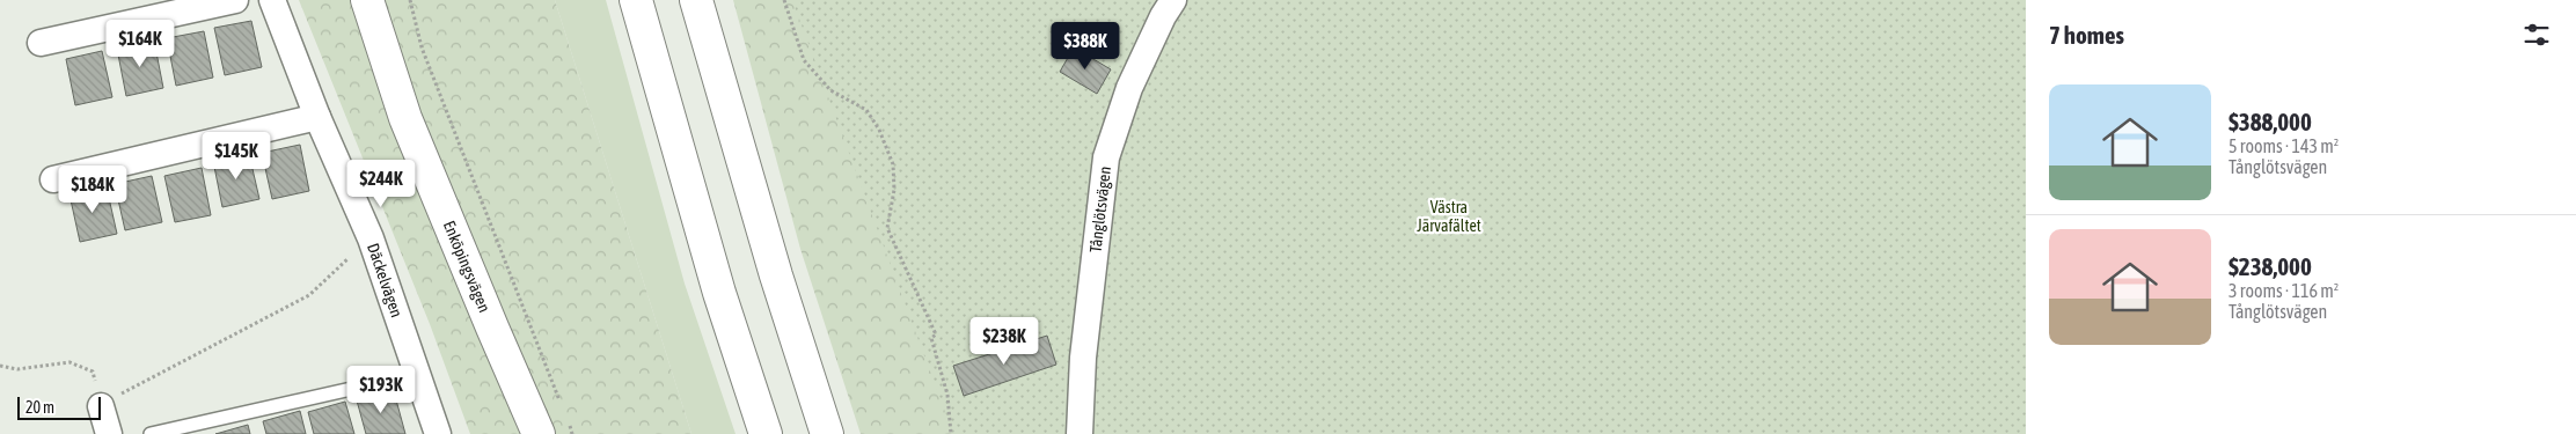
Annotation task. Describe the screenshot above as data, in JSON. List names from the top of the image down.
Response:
{
  "streets": {
    "main road": ["Enköpingsvägen"],
    "street": ["Tånglötsvägen", "Däckelvägen"]
  },
  "parks": ["Västra Järvafältet"],
  "scale_bar": "20 m",
  "page": {
    "heading": "7 homes",
    "price": [
      "$164K",
      "$388K",
      "$145K",
      "$244K",
      "$184K",
      "$238K",
      "$193K"
    ],
    "list": [
      {
        "name": "$388,000",
        "note": "5 rooms · 143 m² · Tånglötsvägen"
      },
      {
        "name": "$238,000",
        "note": "3 rooms · 116 m² · Tånglötsvägen"
      }
    ],
    "scale": "20 m"
  }
}
